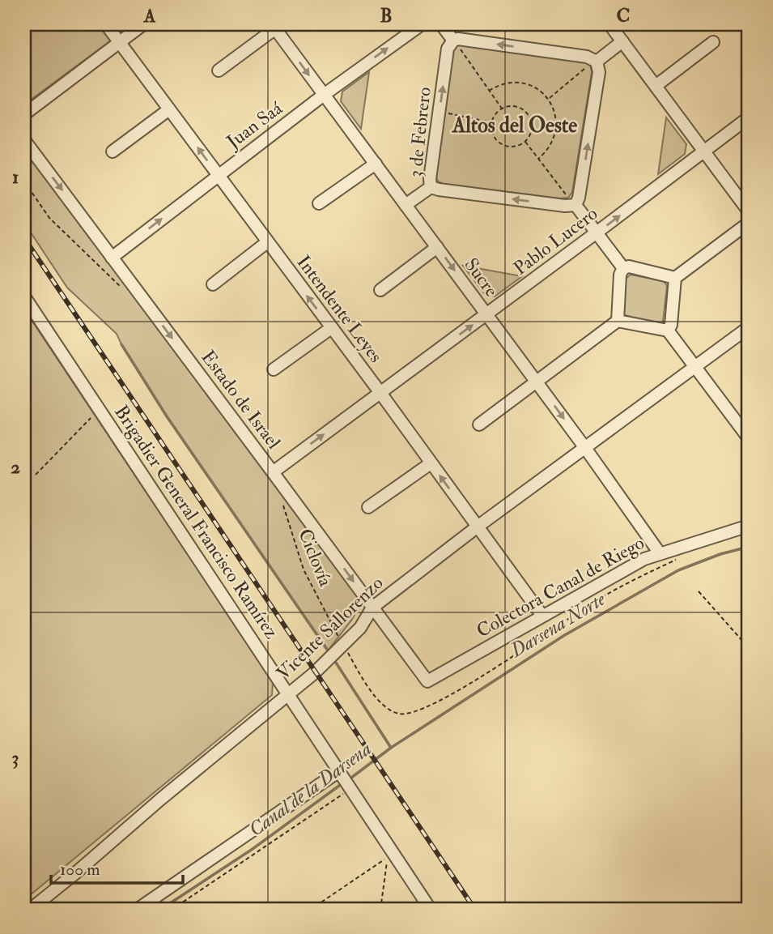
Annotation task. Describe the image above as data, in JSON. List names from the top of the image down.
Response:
{
  "streets": {
    "street": [
      "Juan Saá",
      "3 de Febrero",
      "Pablo Lucero",
      "Sucre",
      "Intendente Leyes",
      "Estado de Israel",
      "Brigadier General Francisco Ramírez",
      "Colectora Canal de Riego",
      "Vicente Sallorenzo"
    ],
    "path": ["Ciclovía"]
  },
  "crossings": [
    ["Juan Saá", "Sucre"],
    ["Juan Saá", "Intendente Leyes"],
    ["Juan Saá", "Estado de Israel"],
    ["Pablo Lucero", "Sucre"],
    ["Pablo Lucero", "Intendente Leyes"],
    ["Pablo Lucero", "Estado de Israel"],
    ["Sucre", "Colectora Canal de Riego"],
    ["Sucre", "Vicente Sallorenzo"],
    ["Intendente Leyes", "Colectora Canal de Riego"],
    ["Intendente Leyes", "Vicente Sallorenzo"],
    ["Estado de Israel", "Colectora Canal de Riego"],
    ["Estado de Israel", "Vicente Sallorenzo"],
    ["Brigadier General Francisco Ramírez", "Vicente Sallorenzo"],
    ["Ciclovía", "Vicente Sallorenzo"]
  ],
  "one_way": ["Sucre", "Intendente Leyes", "Estado de Israel"],
  "districts": ["Altos del Oeste"],
  "water": ["Darsena Norte", "Canal de la Darsena"],
  "scale_bar": "100 m",
  "grid": {
    "columns": ["A", "B", "C"],
    "rows": ["1", "2", "3"]
  }
}
